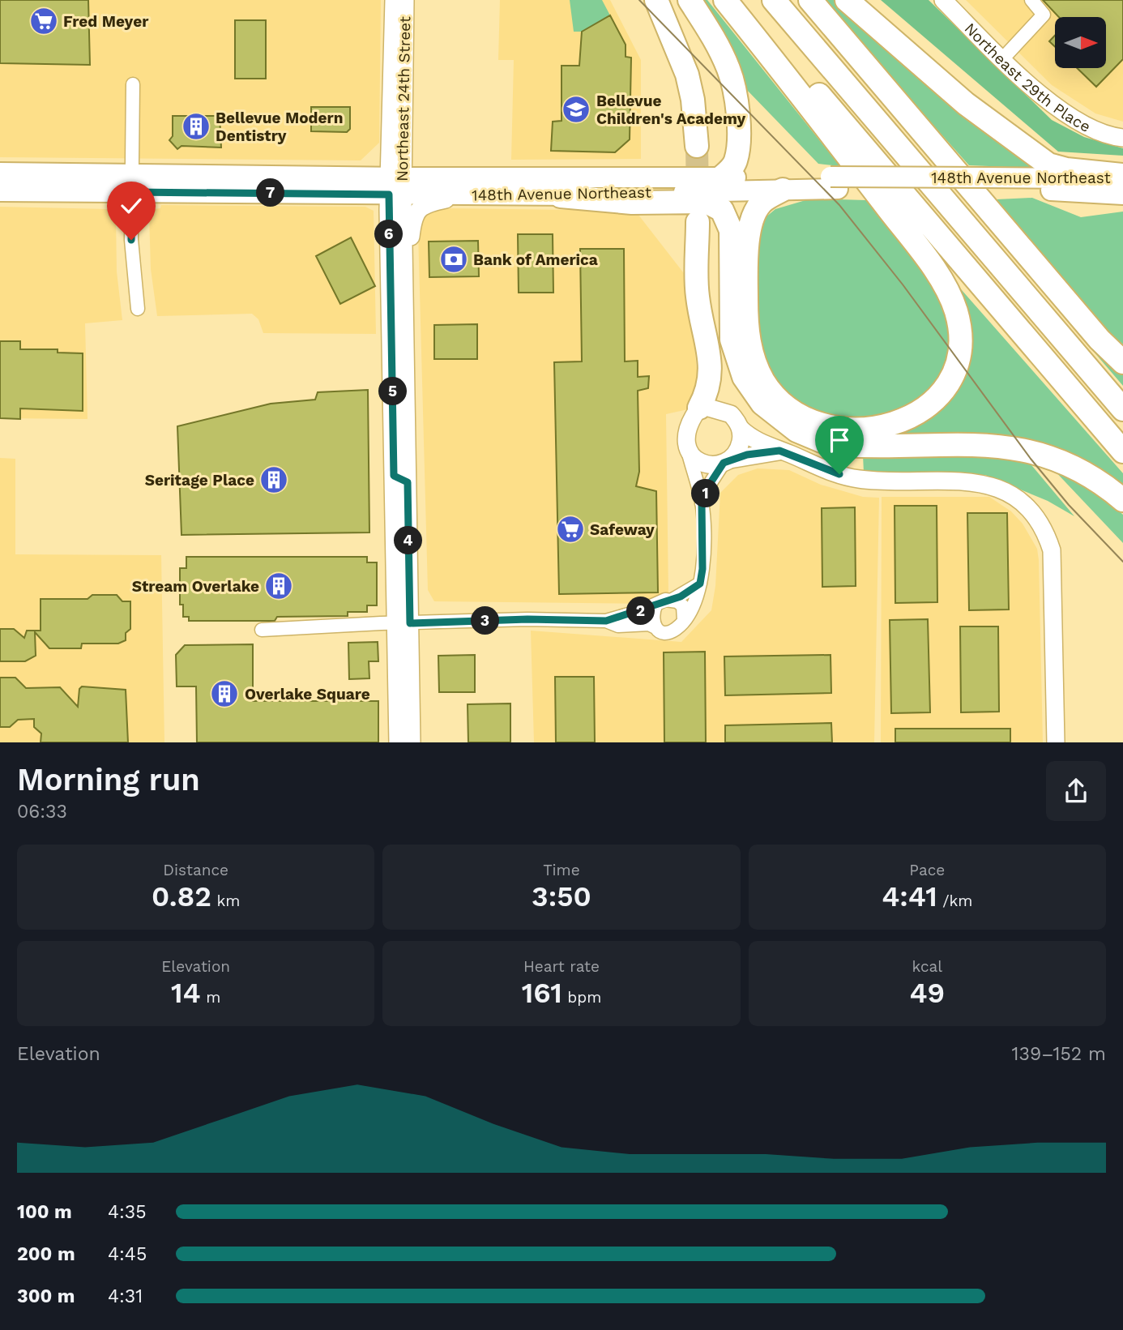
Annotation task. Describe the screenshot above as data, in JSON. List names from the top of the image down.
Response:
{
  "streets": {
    "main road": ["Northeast 29th Place", "Northeast 24th Street", "148th Avenue Northeast"]
  },
  "crossings": [
    ["Northeast 24th Street", "148th Avenue Northeast"]
  ],
  "places": {
    "supermarket": ["Fred Meyer", "Safeway"],
    "school or university": ["Bellevue Children's Academy"],
    "building": [
      "Bellevue Modern Dentistry",
      "Seritage Place",
      "Stream Overlake",
      "Overlake Square"
    ],
    "bank": ["Bank of America"]
  },
  "north": "right",
  "page": {
    "pins": [
      "7",
      "6",
      "5",
      "1",
      "4",
      "2",
      "3"
    ],
    "heading": ["Morning run", "06:33"],
    "stats": [
      ["Distance", "0.82 km"],
      ["Time", "3:50"],
      ["Pace", "4:41 /km"],
      ["Elevation", "14 m"],
      ["Heart rate", "161 bpm"],
      ["kcal", "49"]
    ],
    "chart": ["Elevation", "139–152 m"],
    "list": [
      {
        "name": "100 m",
        "note": "4:35"
      },
      {
        "name": "200 m",
        "note": "4:45"
      },
      {
        "name": "300 m",
        "note": "4:31"
      }
    ]
  }
}
